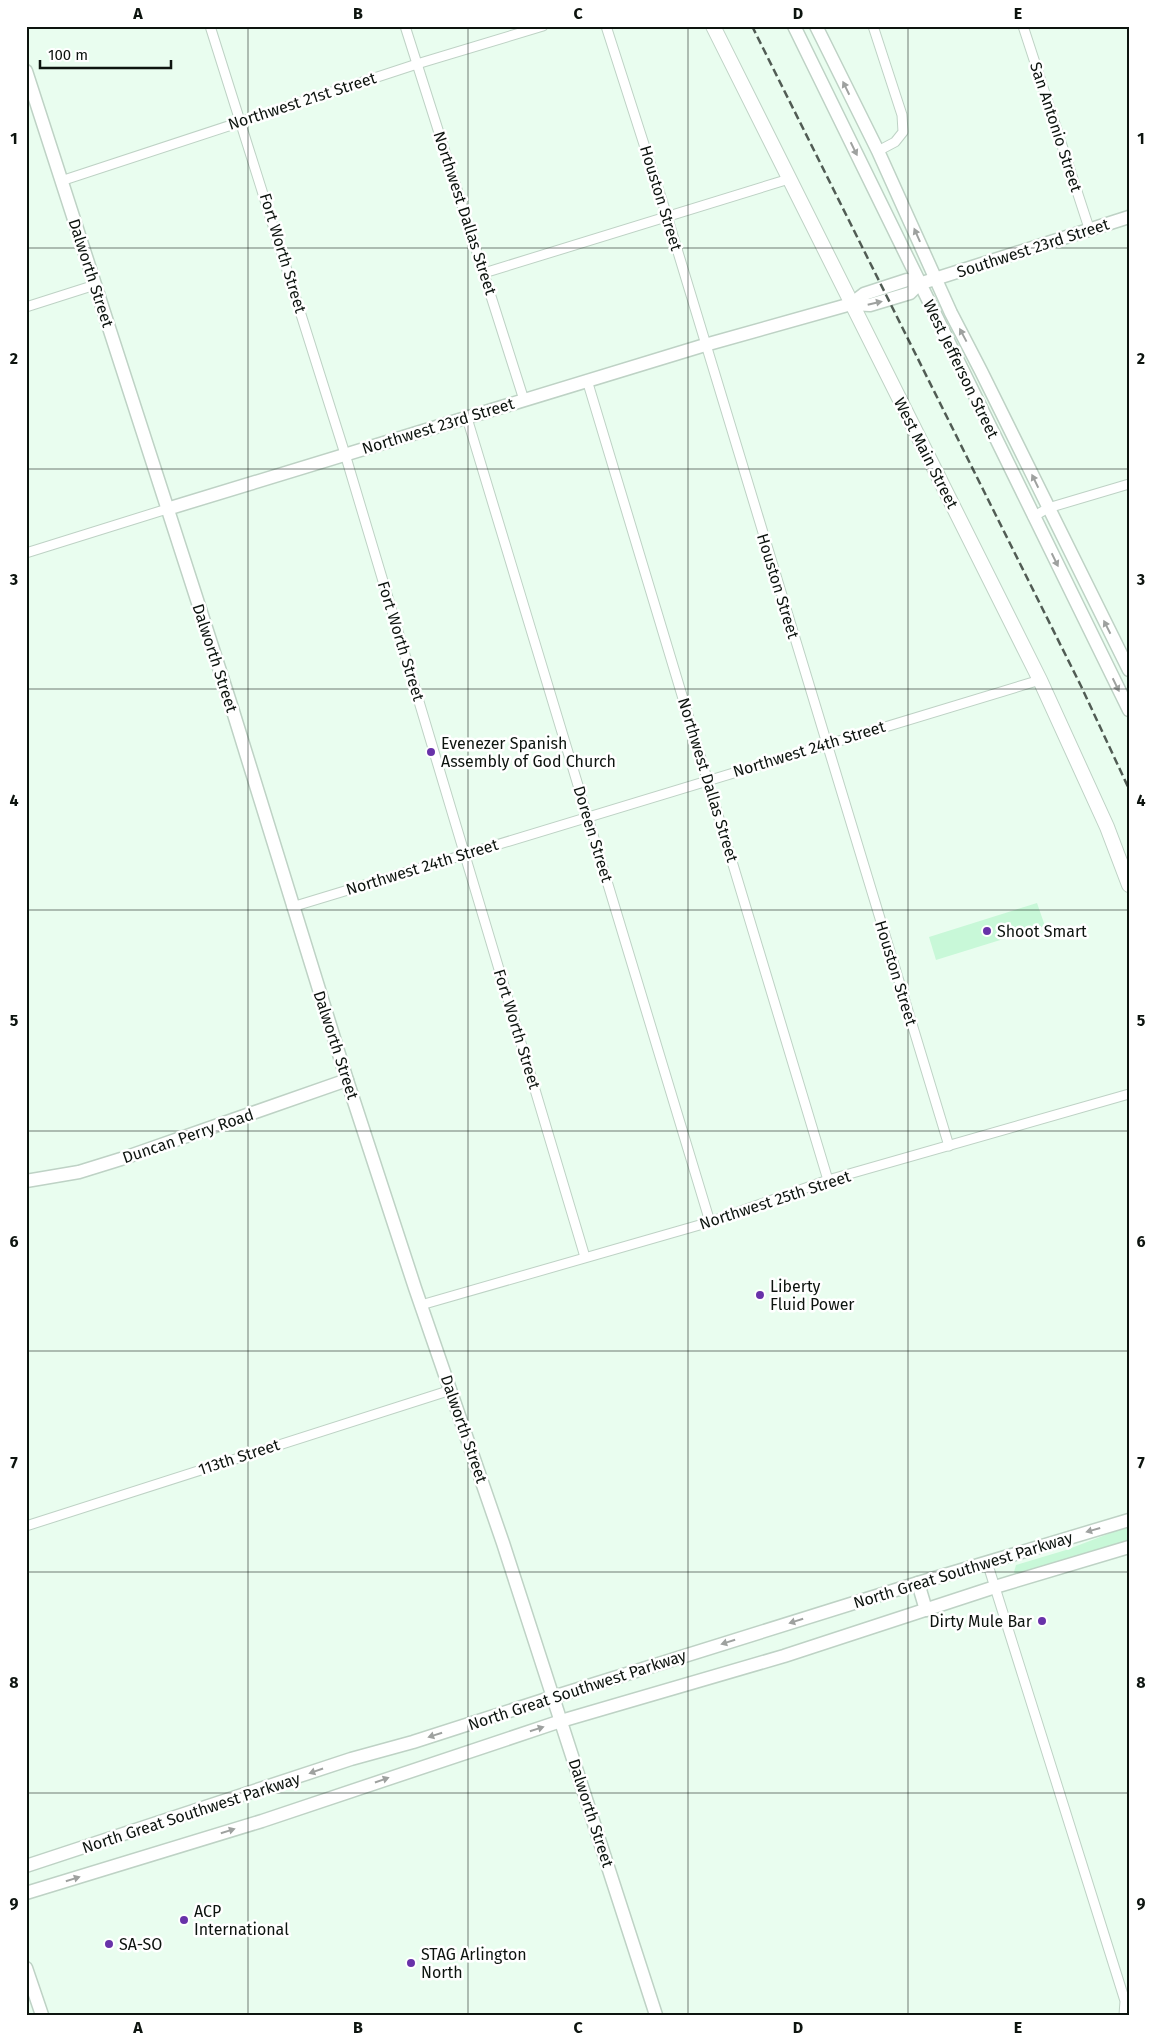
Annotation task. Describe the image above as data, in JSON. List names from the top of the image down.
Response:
{
  "streets": {
    "main road": [
      "Southwest 23rd Street",
      "Dalworth Street",
      "West Jefferson Street",
      "Northwest 23rd Street",
      "West Main Street",
      "Duncan Perry Road",
      "North Great Southwest Parkway"
    ],
    "street": [
      "Northwest 21st Street",
      "San Antonio Street",
      "Houston Street",
      "Northwest Dallas Street",
      "Fort Worth Street",
      "Northwest 24th Street",
      "Doreen Street",
      "Northwest 25th Street",
      "113th Street"
    ]
  },
  "crossings": [
    ["Northwest 21st Street", "Northwest Dallas Street"],
    ["Northwest 21st Street", "Fort Worth Street"],
    ["Northwest 21st Street", "Dalworth Street"],
    ["San Antonio Street", "Southwest 23rd Street"],
    ["Houston Street", "Northwest 23rd Street"],
    ["Houston Street", "Northwest 24th Street"],
    ["Houston Street", "Northwest 25th Street"],
    ["Northwest Dallas Street", "Northwest 23rd Street"],
    ["Northwest Dallas Street", "Northwest 24th Street"],
    ["Northwest Dallas Street", "Northwest 25th Street"],
    ["Southwest 23rd Street", "West Jefferson Street"],
    ["Southwest 23rd Street", "Northwest 23rd Street"],
    ["Fort Worth Street", "Northwest 23rd Street"],
    ["Fort Worth Street", "Northwest 24th Street"],
    ["Fort Worth Street", "Northwest 25th Street"],
    ["Dalworth Street", "Northwest 23rd Street"],
    ["Dalworth Street", "Northwest 24th Street"],
    ["Dalworth Street", "Duncan Perry Road"],
    ["Dalworth Street", "Northwest 25th Street"],
    ["Dalworth Street", "113th Street"],
    ["Dalworth Street", "North Great Southwest Parkway"],
    ["West Jefferson Street", "Northwest 23rd Street"],
    ["Northwest 23rd Street", "West Main Street"],
    ["Northwest 23rd Street", "Doreen Street"],
    ["West Main Street", "Northwest 24th Street"],
    ["Northwest 24th Street", "Doreen Street"],
    ["Doreen Street", "Northwest 25th Street"]
  ],
  "places": [
    "Evenezer Spanish Assembly of God Church",
    "Shoot Smart",
    "Liberty Fluid Power",
    "Dirty Mule Bar",
    "ACP International",
    "SA-SO",
    "STAG Arlington North"
  ],
  "scale_bar": "100 m",
  "grid": {
    "columns": [
      "A",
      "B",
      "C",
      "D",
      "E"
    ],
    "rows": [
      "1",
      "2",
      "3",
      "4",
      "5",
      "6",
      "7",
      "8",
      "9"
    ]
  }
}
